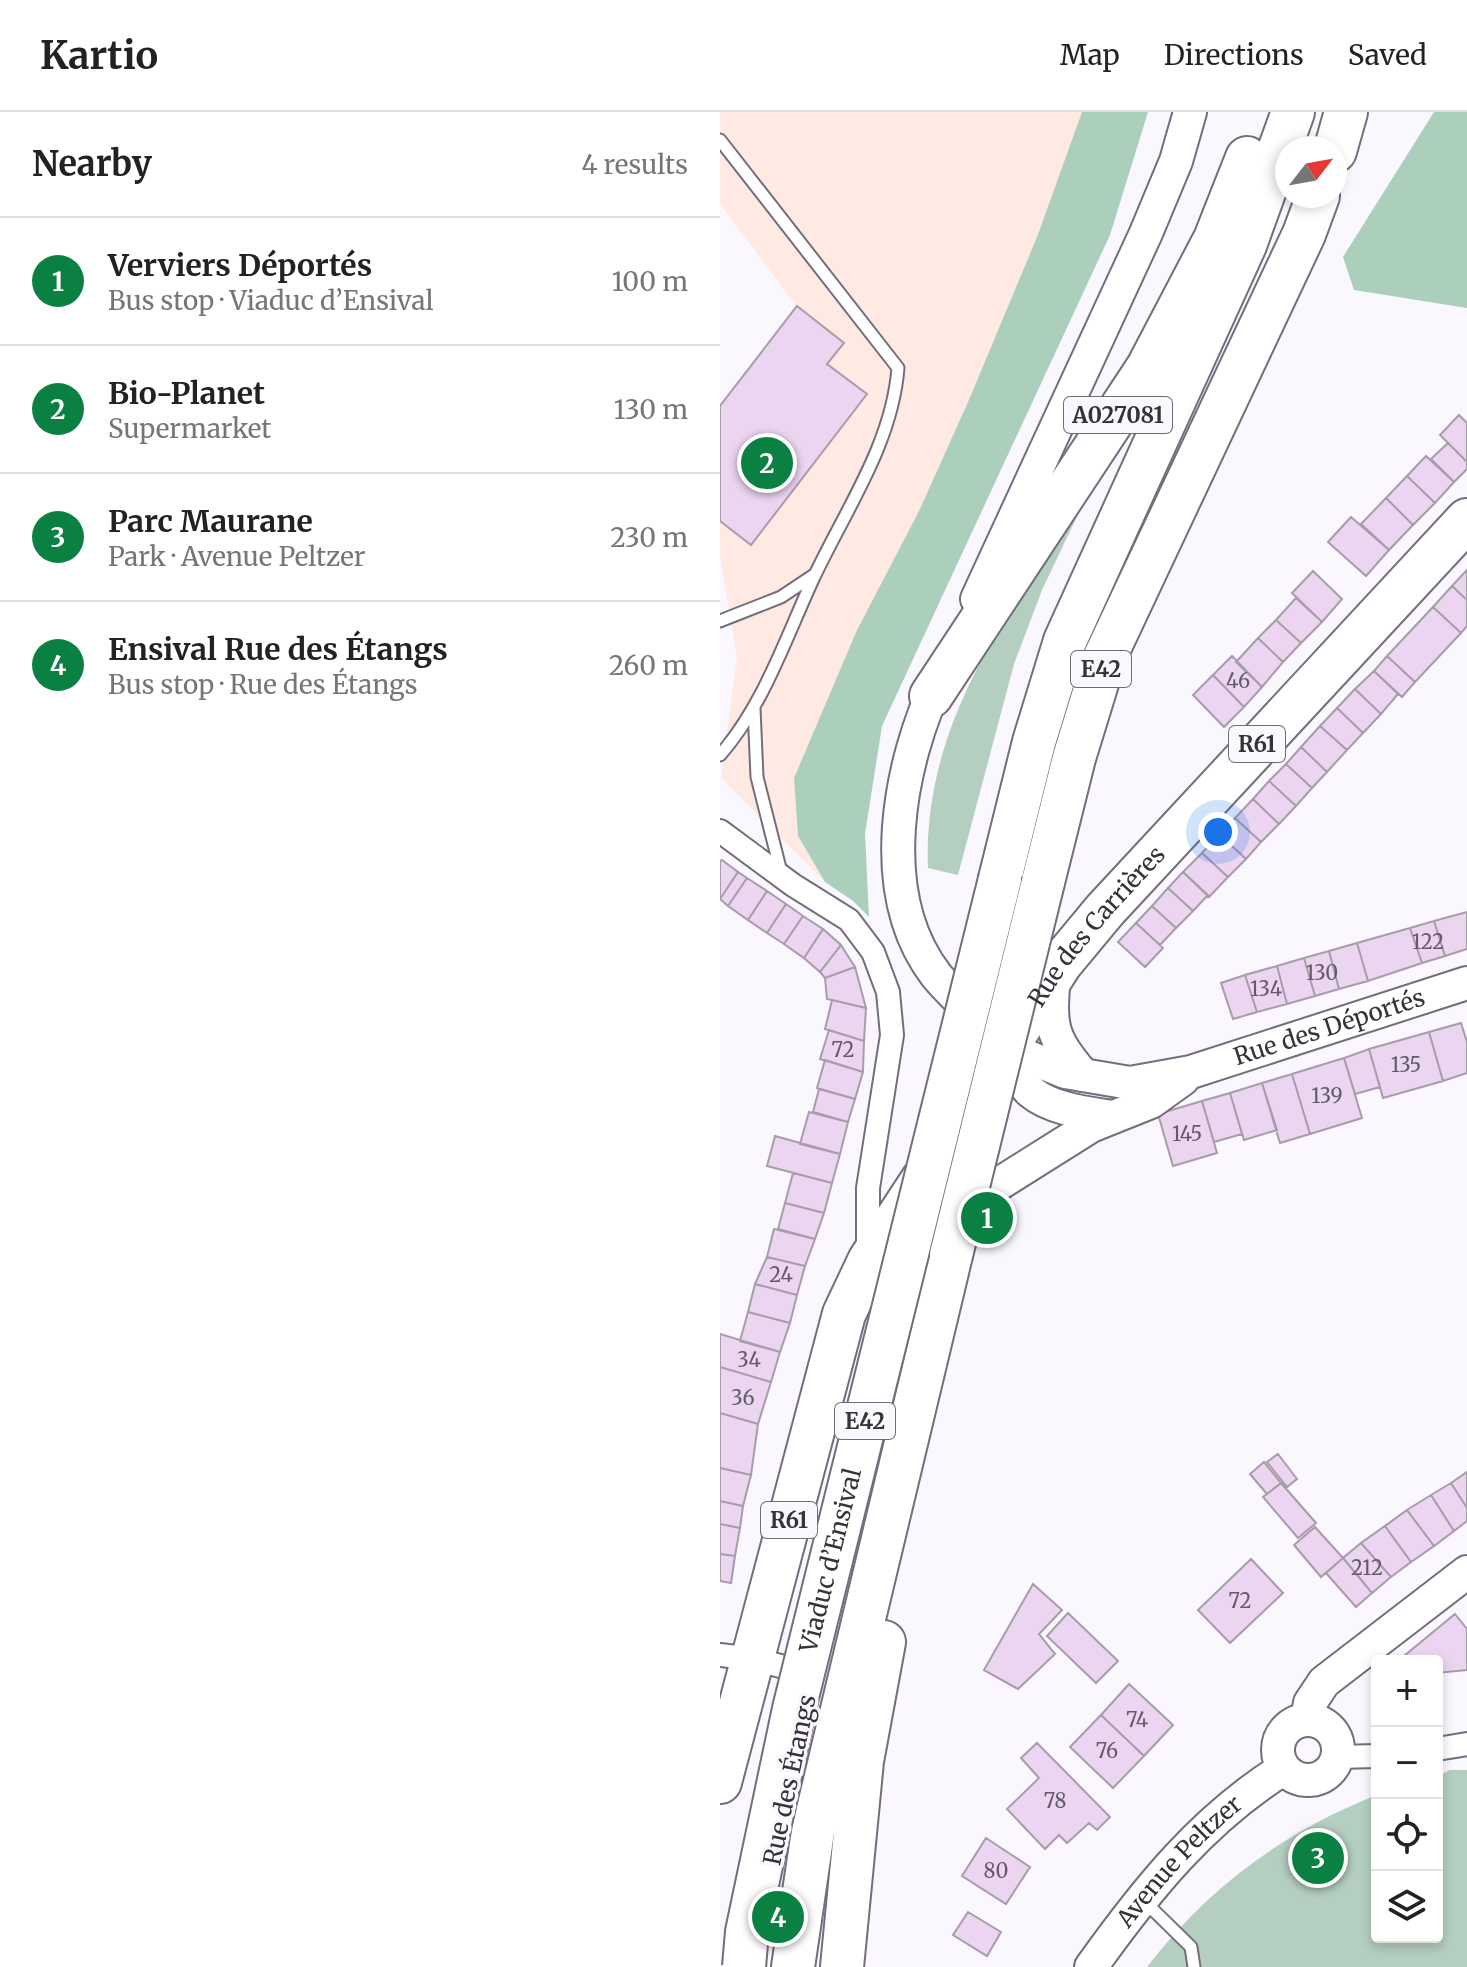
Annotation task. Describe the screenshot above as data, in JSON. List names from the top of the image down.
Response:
{
  "streets": {
    "highway": [
      "A027081",
      "E42",
      "R61",
      "Rue des Carrières",
      "Viaduc d’Ensival",
      "Rue des Étangs"
    ],
    "street": ["Rue des Déportés", "Avenue Peltzer"]
  },
  "crossings": [
    ["R61", "Rue des Carrières"],
    ["Rue des Carrières", "Rue des Déportés"],
    ["Rue des Carrières", "Rue des Étangs"],
    ["Rue des Déportés", "Rue des Étangs"]
  ],
  "house_numbers": [
    "46",
    "122",
    "130",
    "134",
    "72",
    "135",
    "139",
    "145",
    "24",
    "34",
    "36",
    "212",
    "72",
    "74",
    "76",
    "78",
    "80"
  ],
  "north": "top right",
  "page": {
    "header": "Kartio",
    "nav": ["Map", "Directions", "Saved"],
    "heading": ["Nearby", "4 results"],
    "list": [
      {
        "mark": "1",
        "name": "Verviers Déportés",
        "note": "Bus stop · Viaduc d’Ensival",
        "value": "100 m"
      },
      {
        "mark": "2",
        "name": "Bio-Planet",
        "note": "Supermarket",
        "value": "130 m"
      },
      {
        "mark": "3",
        "name": "Parc Maurane",
        "note": "Park · Avenue Peltzer",
        "value": "230 m"
      },
      {
        "mark": "4",
        "name": "Ensival Rue des Étangs",
        "note": "Bus stop · Rue des Étangs",
        "value": "260 m"
      }
    ],
    "pins": [
      "2",
      "1",
      "3",
      "4"
    ],
    "map_buttons": ["+", "−"]
  }
}
